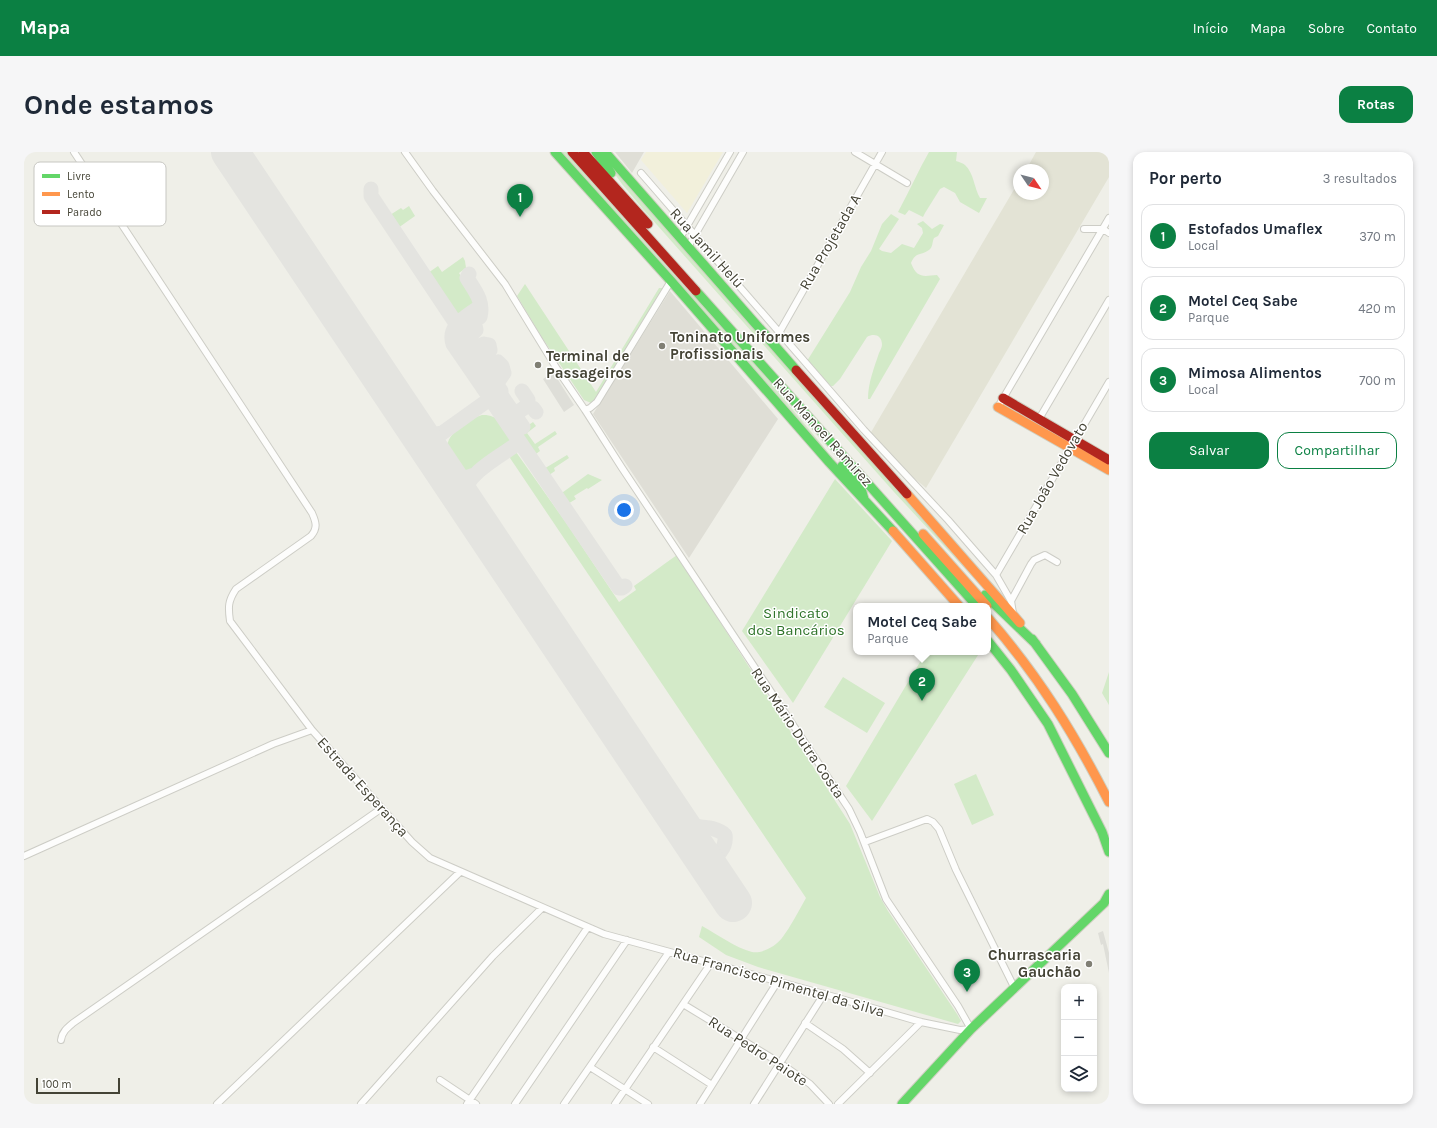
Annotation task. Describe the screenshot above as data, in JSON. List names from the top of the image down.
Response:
{
  "streets": {
    "main road": ["Rua Jamil Helú", "Rua Manoel Ramirez"],
    "street": [
      "Rua Projetada A",
      "Rua João Vedovato",
      "Rua Mário Dutra Costa",
      "Estrada Esperança",
      "Rua Francisco Pimentel da Silva",
      "Rua Pedro Paiote"
    ]
  },
  "crossings": [
    ["Rua Mário Dutra Costa", "Rua Francisco Pimentel da Silva"],
    ["Estrada Esperança", "Rua Francisco Pimentel da Silva"]
  ],
  "parks": ["Sindicato dos Bancários"],
  "places": ["Toninato Uniformes Profissionais", "Terminal de Passageiros", "Churrascaria Gauchão"],
  "legend": ["Livre", "Lento", "Parado"],
  "scale_bar": "100 m",
  "north": "bottom right",
  "page": {
    "header": "Mapa",
    "nav": [
      "Início",
      "Mapa",
      "Sobre",
      "Contato"
    ],
    "buttons": [
      "Rotas",
      ["Salvar", "Compartilhar"]
    ],
    "title": "Onde estamos",
    "heading": ["Por perto", "3 resultados"],
    "pins": ["1", "2", "3"],
    "list": [
      {
        "mark": "1",
        "name": "Estofados Umaflex",
        "note": "Local",
        "value": "370 m"
      },
      {
        "mark": "2",
        "name": "Motel Ceq Sabe",
        "note": "Parque",
        "value": "420 m"
      },
      {
        "mark": "3",
        "name": "Mimosa Alimentos",
        "note": "Local",
        "value": "700 m"
      }
    ],
    "popup": ["Motel Ceq Sabe", "Parque"],
    "map_buttons": ["+", "−"],
    "scale": "100 m"
  }
}
